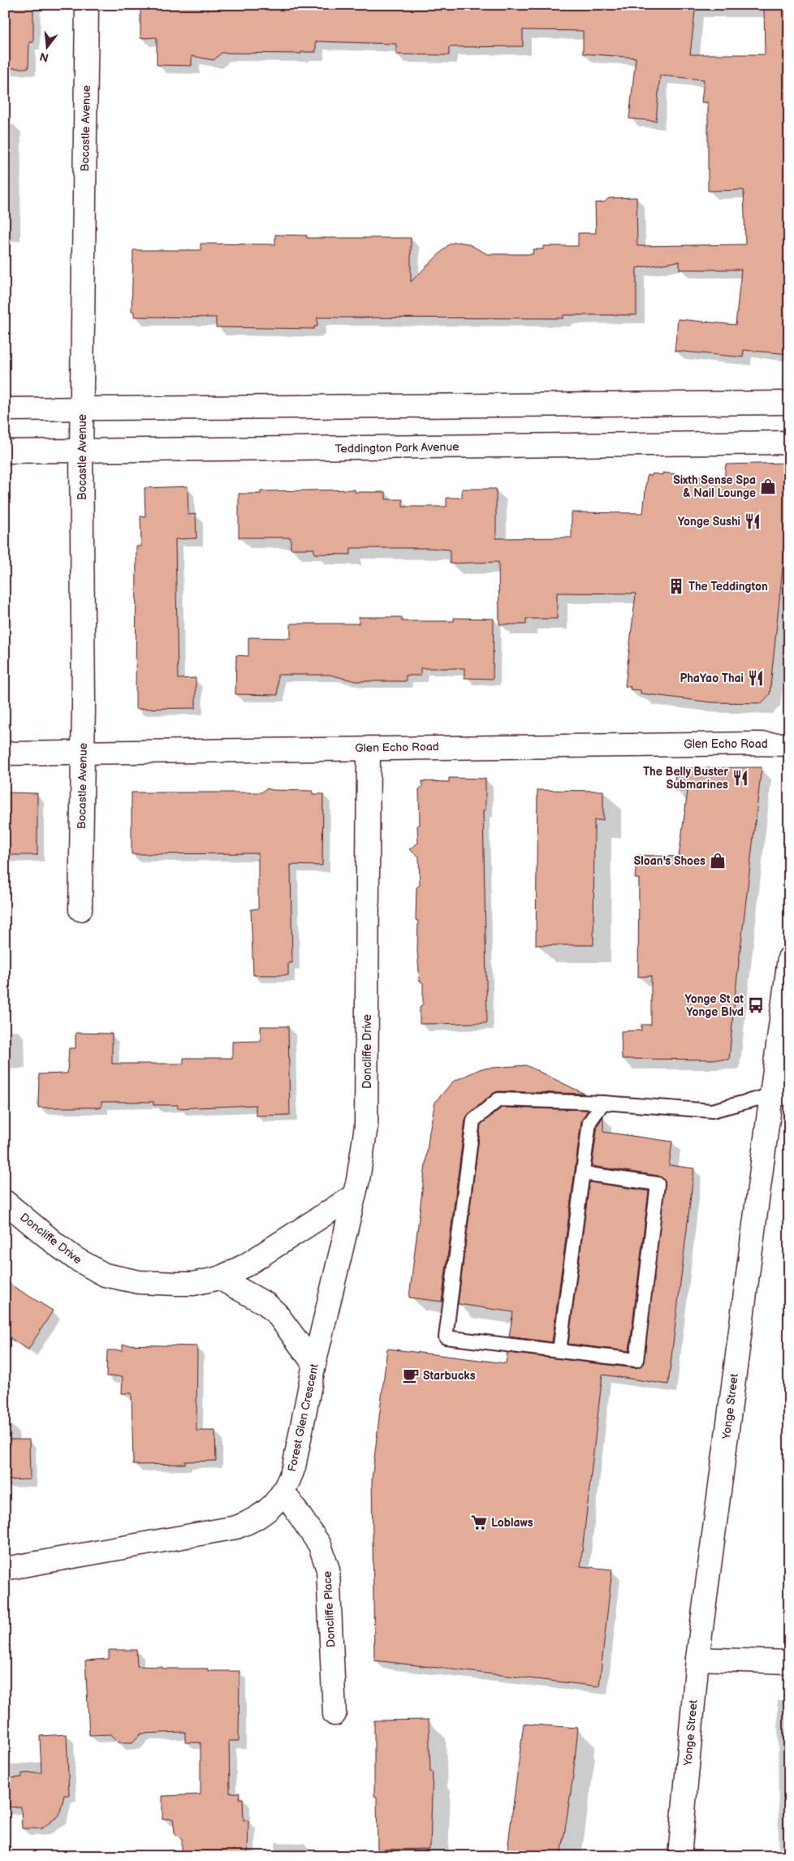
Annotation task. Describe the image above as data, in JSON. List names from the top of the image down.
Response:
{
  "streets": {
    "street": [
      "Bocastle Avenue",
      "Teddington Park Avenue",
      "Glen Echo Road",
      "Doncliffe Drive",
      "Yonge Street",
      "Forest Glen Crescent",
      "Doncliffe Place"
    ]
  },
  "crossings": [
    ["Bocastle Avenue", "Teddington Park Avenue"],
    ["Bocastle Avenue", "Glen Echo Road"],
    ["Glen Echo Road", "Doncliffe Drive"],
    ["Doncliffe Drive", "Forest Glen Crescent"],
    ["Forest Glen Crescent", "Doncliffe Place"]
  ],
  "places": {
    "shop": ["Sixth Sense Spa & Nail Lounge", "Sloan's Shoes"],
    "restaurant": ["Yonge Sushi", "PhaYao Thai", "The Belly Buster Submarines"],
    "building": ["The Teddington"],
    "bus stop": ["Yonge St at Yonge Blvd"],
    "cafe": ["Starbucks"],
    "supermarket": ["Loblaws"]
  },
  "north": "bottom"
}
